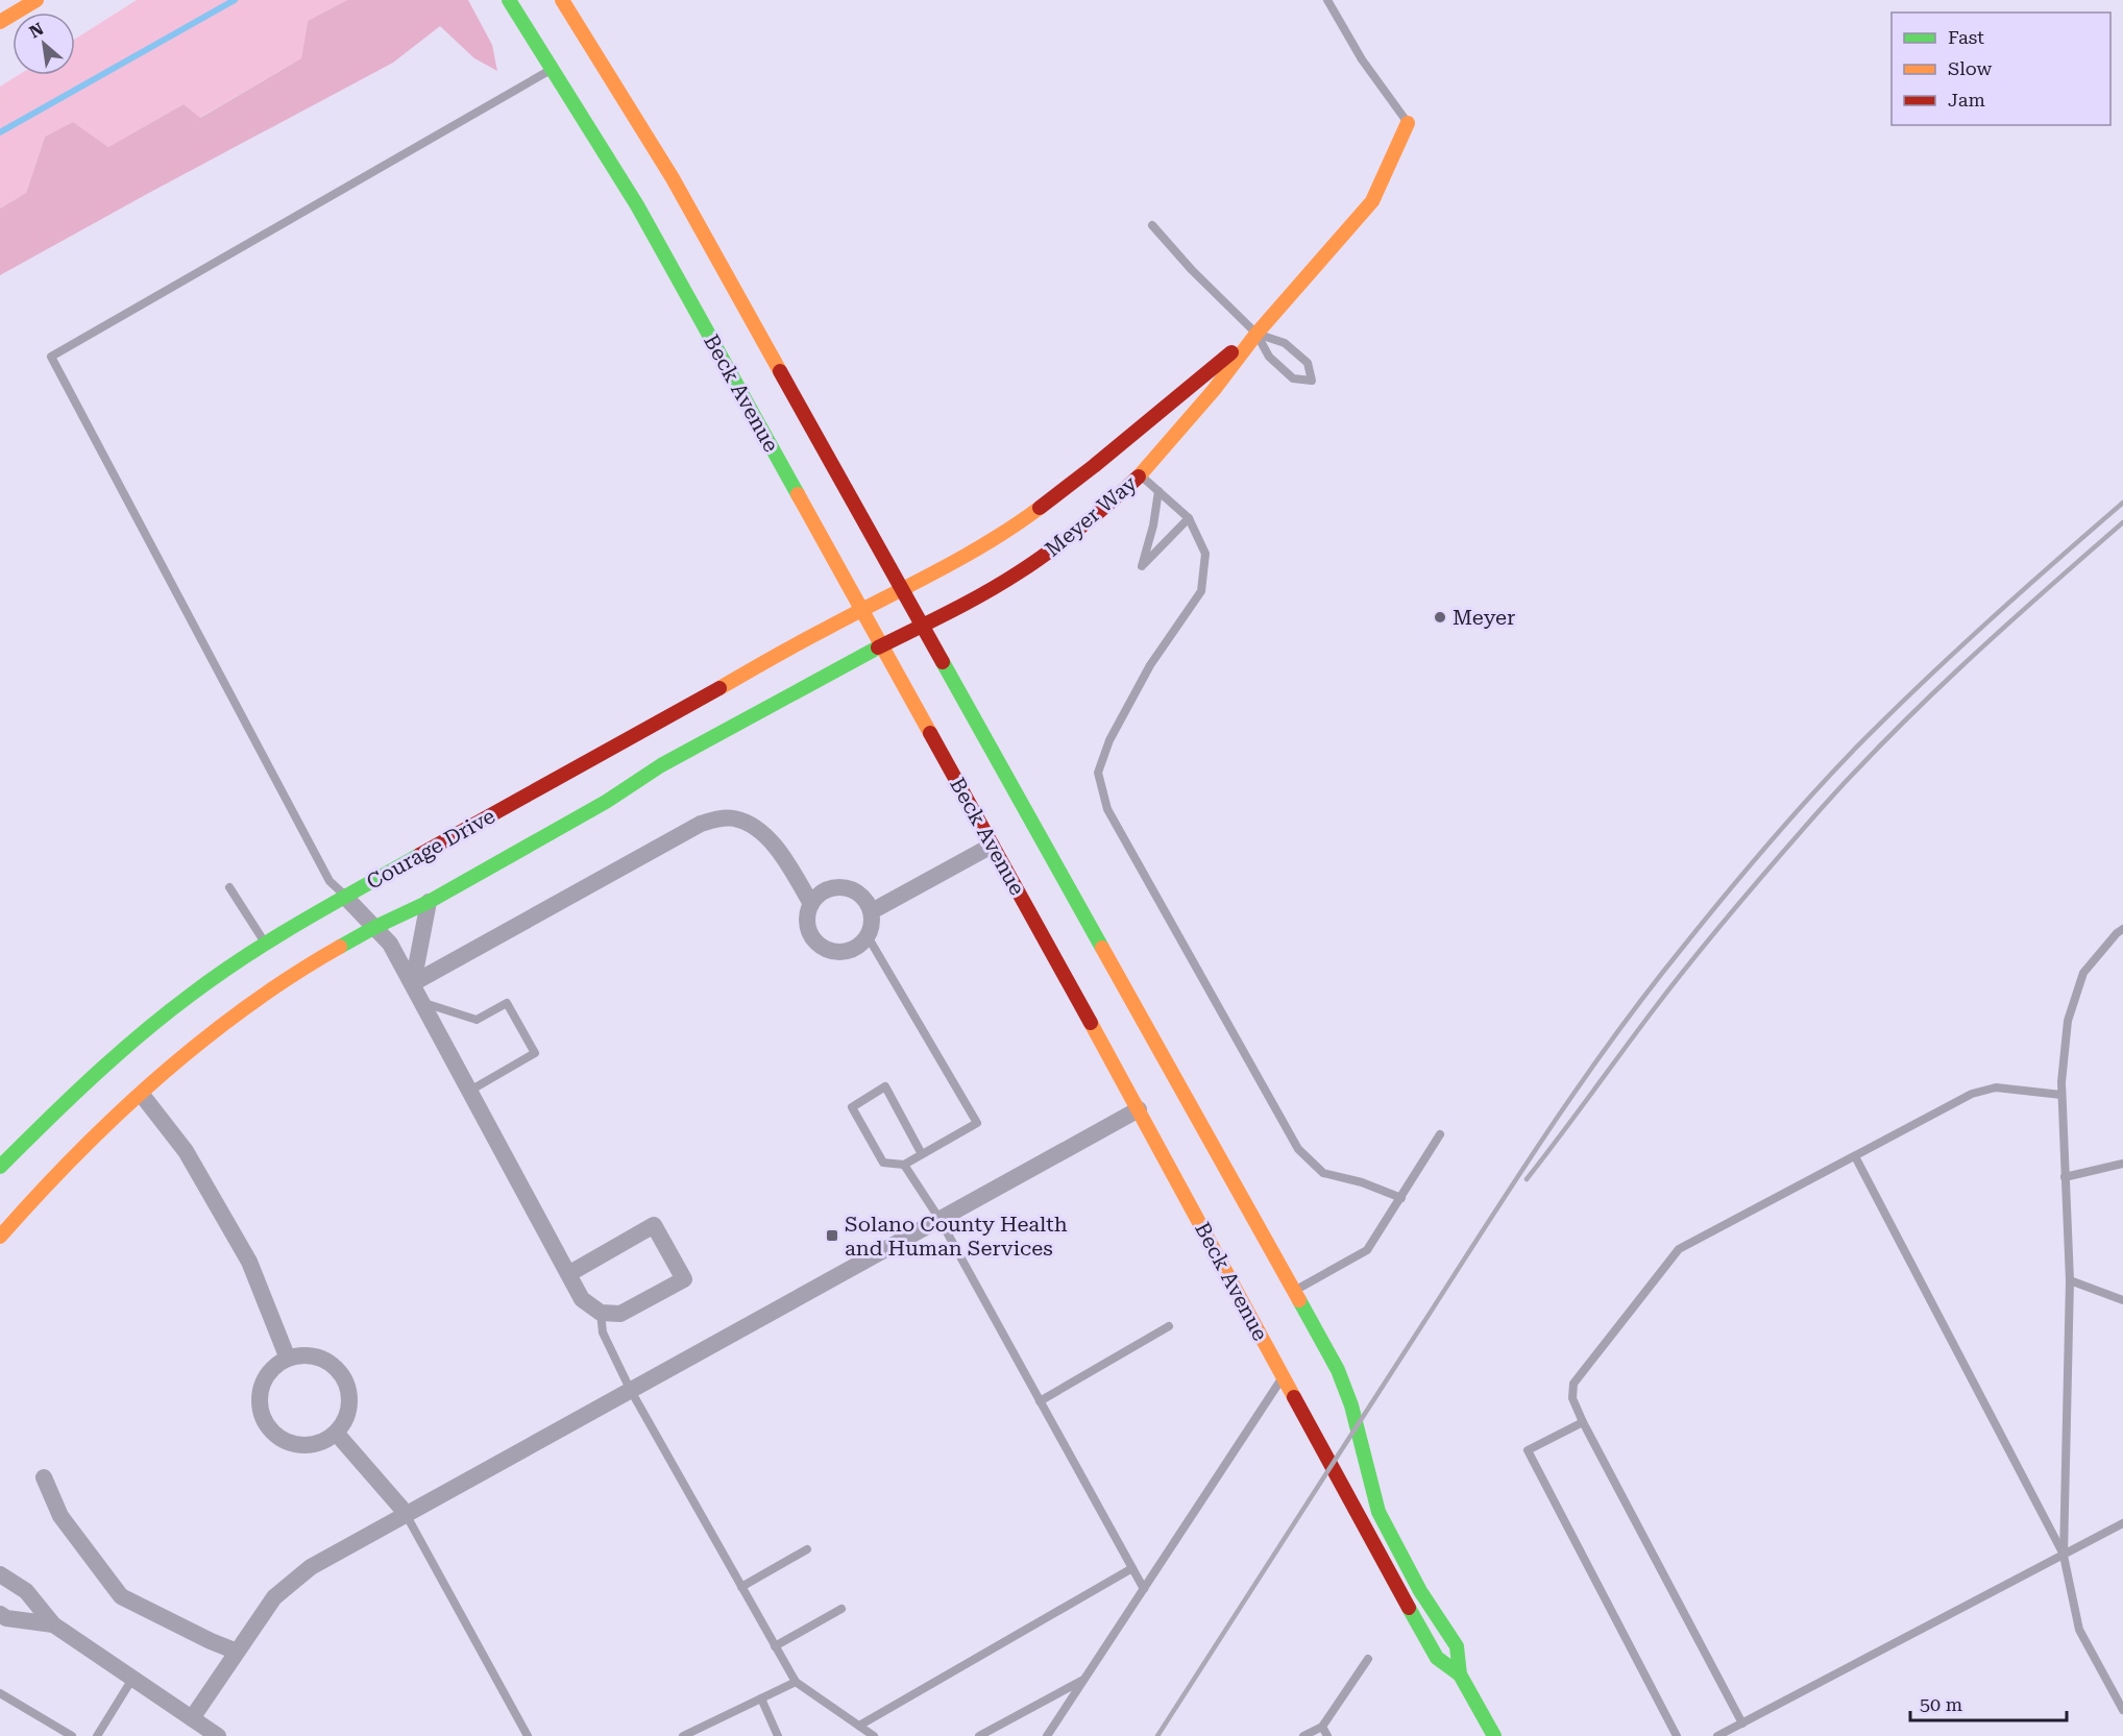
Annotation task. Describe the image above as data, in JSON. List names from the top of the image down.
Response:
{
  "streets": {
    "main road": ["Beck Avenue", "Meyer Way", "Courage Drive"]
  },
  "crossings": [
    ["Beck Avenue", "Meyer Way"],
    ["Beck Avenue", "Courage Drive"],
    ["Meyer Way", "Courage Drive"]
  ],
  "places": {
    "other": ["Meyer"],
    "transit": ["Solano County Health and Human Services"]
  },
  "legend": ["Fast", "Slow", "Jam"],
  "scale_bar": "50 m",
  "north": "top left"
}
